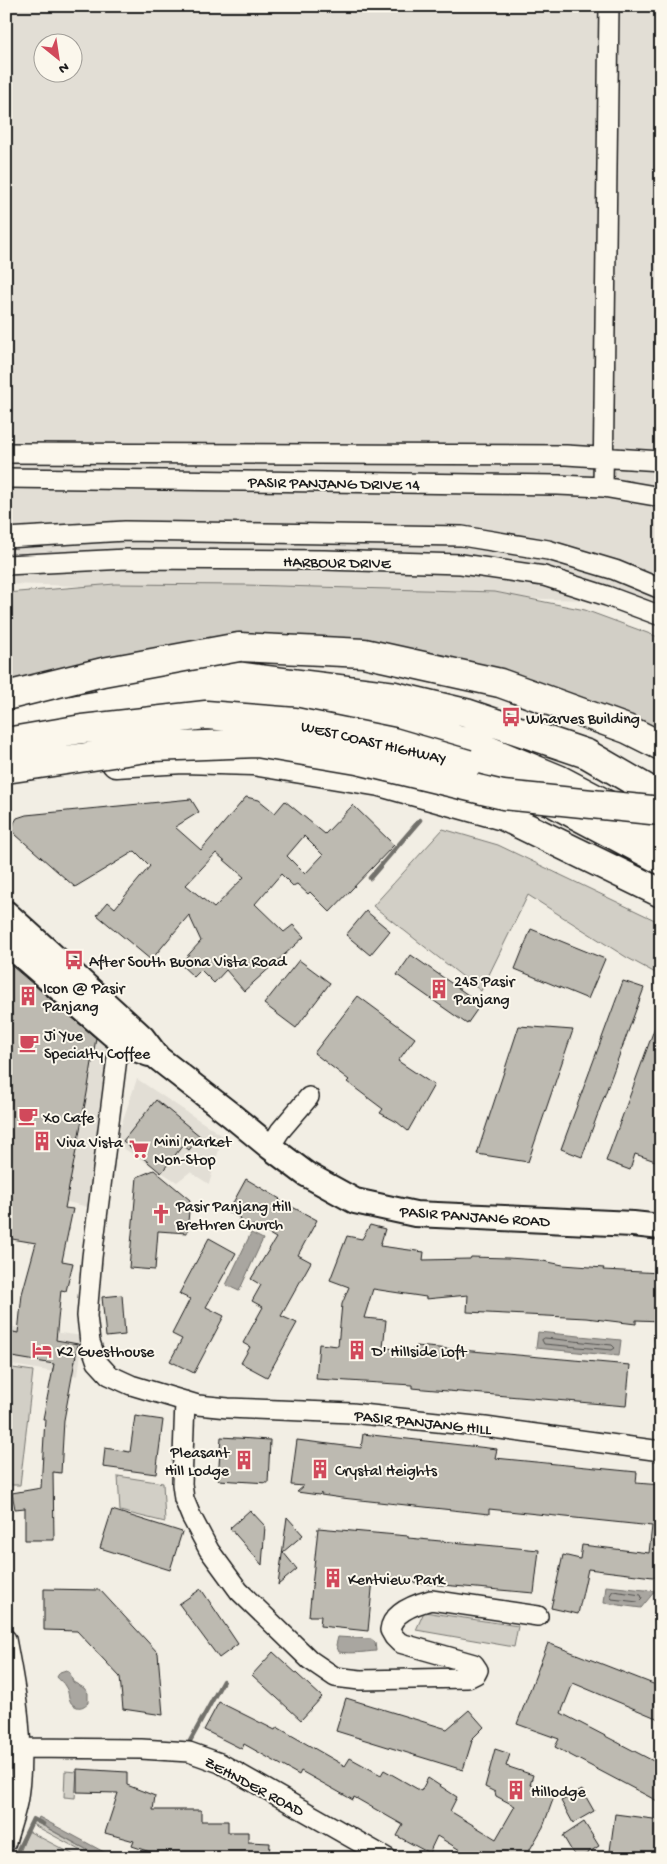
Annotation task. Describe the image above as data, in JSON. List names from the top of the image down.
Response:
{
  "streets": {
    "highway": ["WEST COAST HIGHWAY"],
    "main road": ["PASIR PANJANG ROAD"],
    "street": [
      "PASIR PANJANG DRIVE 14",
      "HARBOUR DRIVE",
      "PASIR PANJANG HILL",
      "ZEHNDER ROAD"
    ]
  },
  "crossings": [
    ["PASIR PANJANG ROAD", "PASIR PANJANG HILL"]
  ],
  "places": {
    "bus stop": ["Wharves Building", "After South Buona Vista Road"],
    "building": [
      "245 Pasir Panjang",
      "Icon @ Pasir Panjang",
      "Viva Vista",
      "D' Hillside Loft",
      "Pleasant Hill Lodge",
      "Crystal Heights",
      "Kentview Park",
      "Hillodge"
    ],
    "cafe": ["Ji Yue Specialty Coffee", "Xo Cafe"],
    "supermarket": ["Mini Market Non-Stop"],
    "church": ["Pasir Panjang Hill Brethren Church"],
    "hotel": ["K2 Guesthouse"]
  },
  "north": "bottom right"
}
